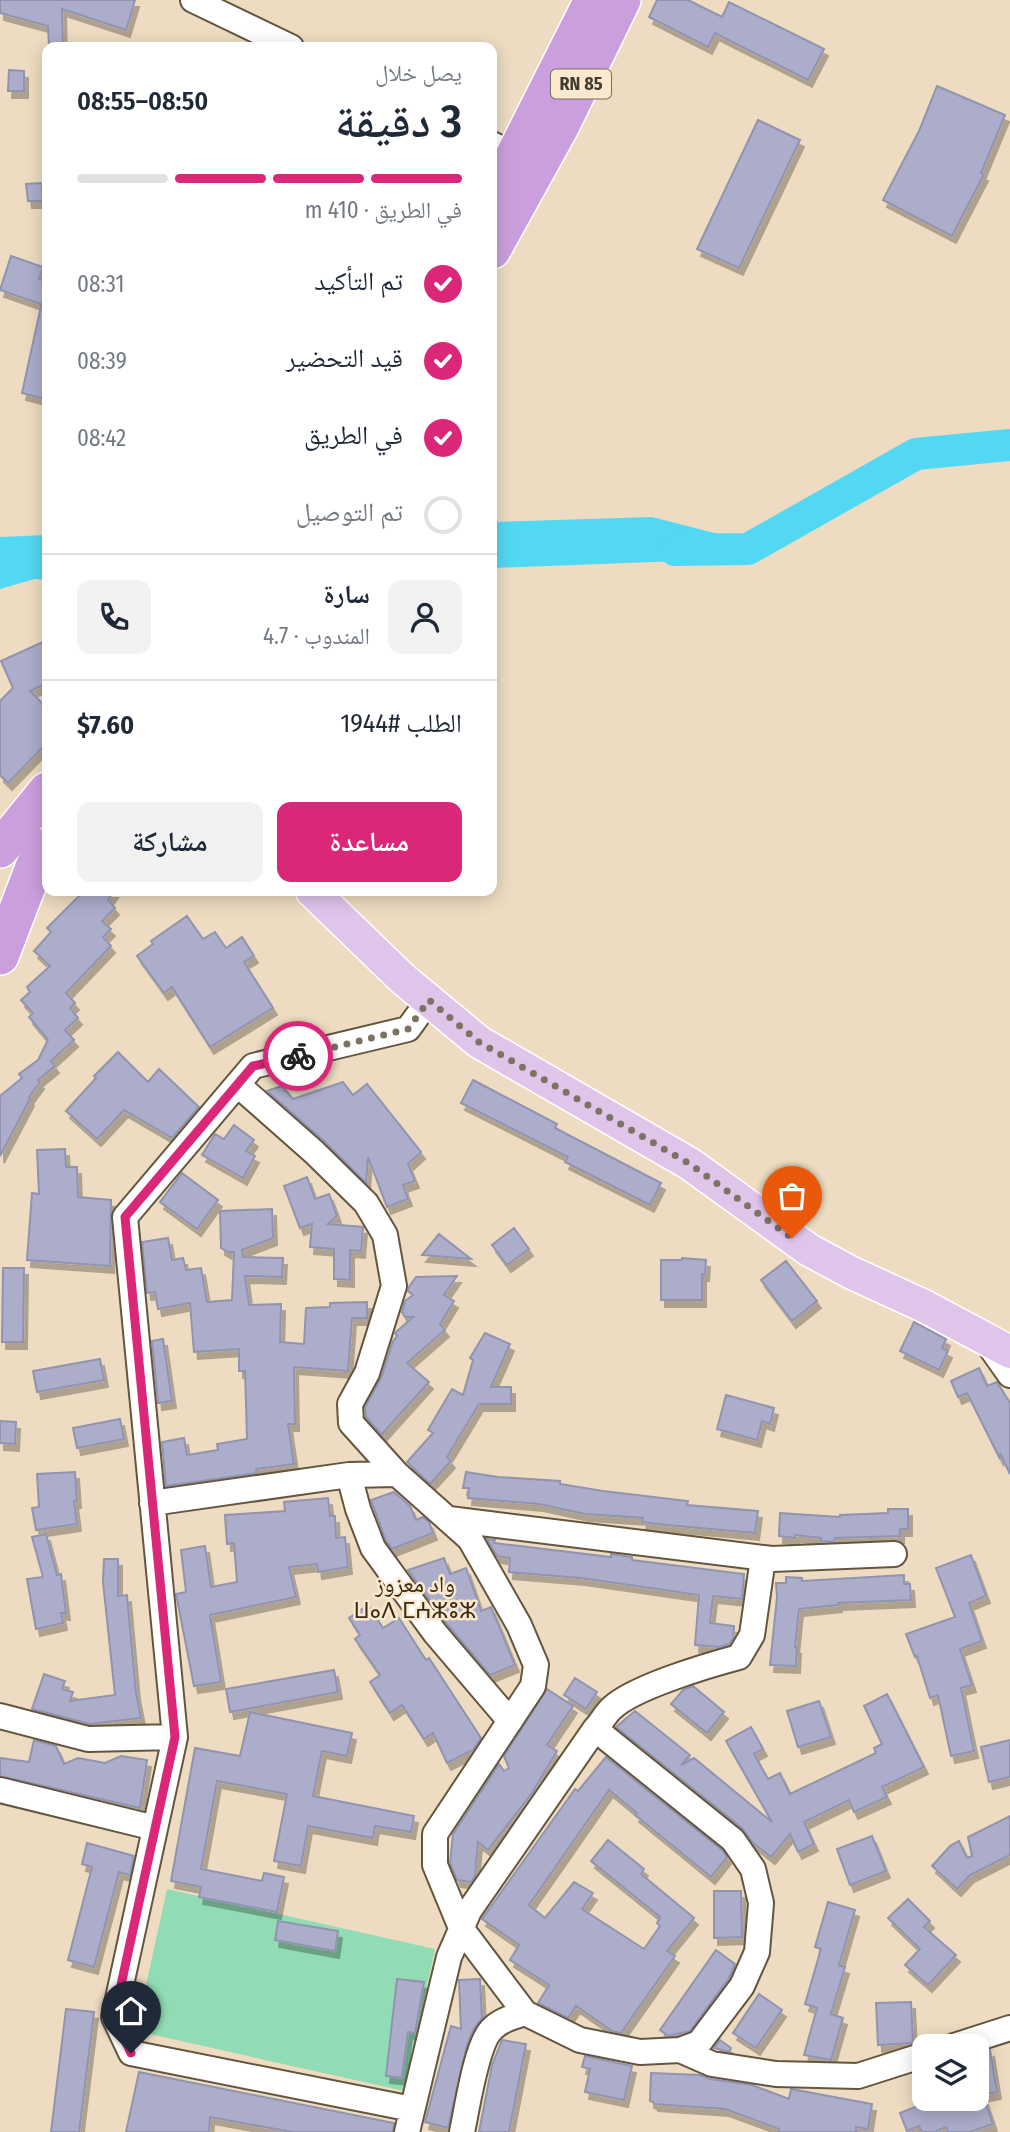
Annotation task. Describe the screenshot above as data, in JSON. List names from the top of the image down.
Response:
{
  "streets": {
    "highway": ["RN 85"]
  },
  "districts": ["واد معزوز ⵡⴰⴷ ⵎⵄⵣⵓⵣ"],
  "page": {
    "heading": ["3 دقيقة", "يصل خلال", "08:50–08:55"],
    "panel": [
      "سارة",
      "المندوب · 4.7",
      "الطلب #1944",
      "$7.60"
    ],
    "bar": "في الطريق · 410 m",
    "list": [
      ["تم التأكيد", "08:31"],
      ["قيد التحضير", "08:39"],
      ["في الطريق", "08:42"],
      "تم التوصيل"
    ],
    "buttons": ["مساعدة", "مشاركة"]
  }
}
